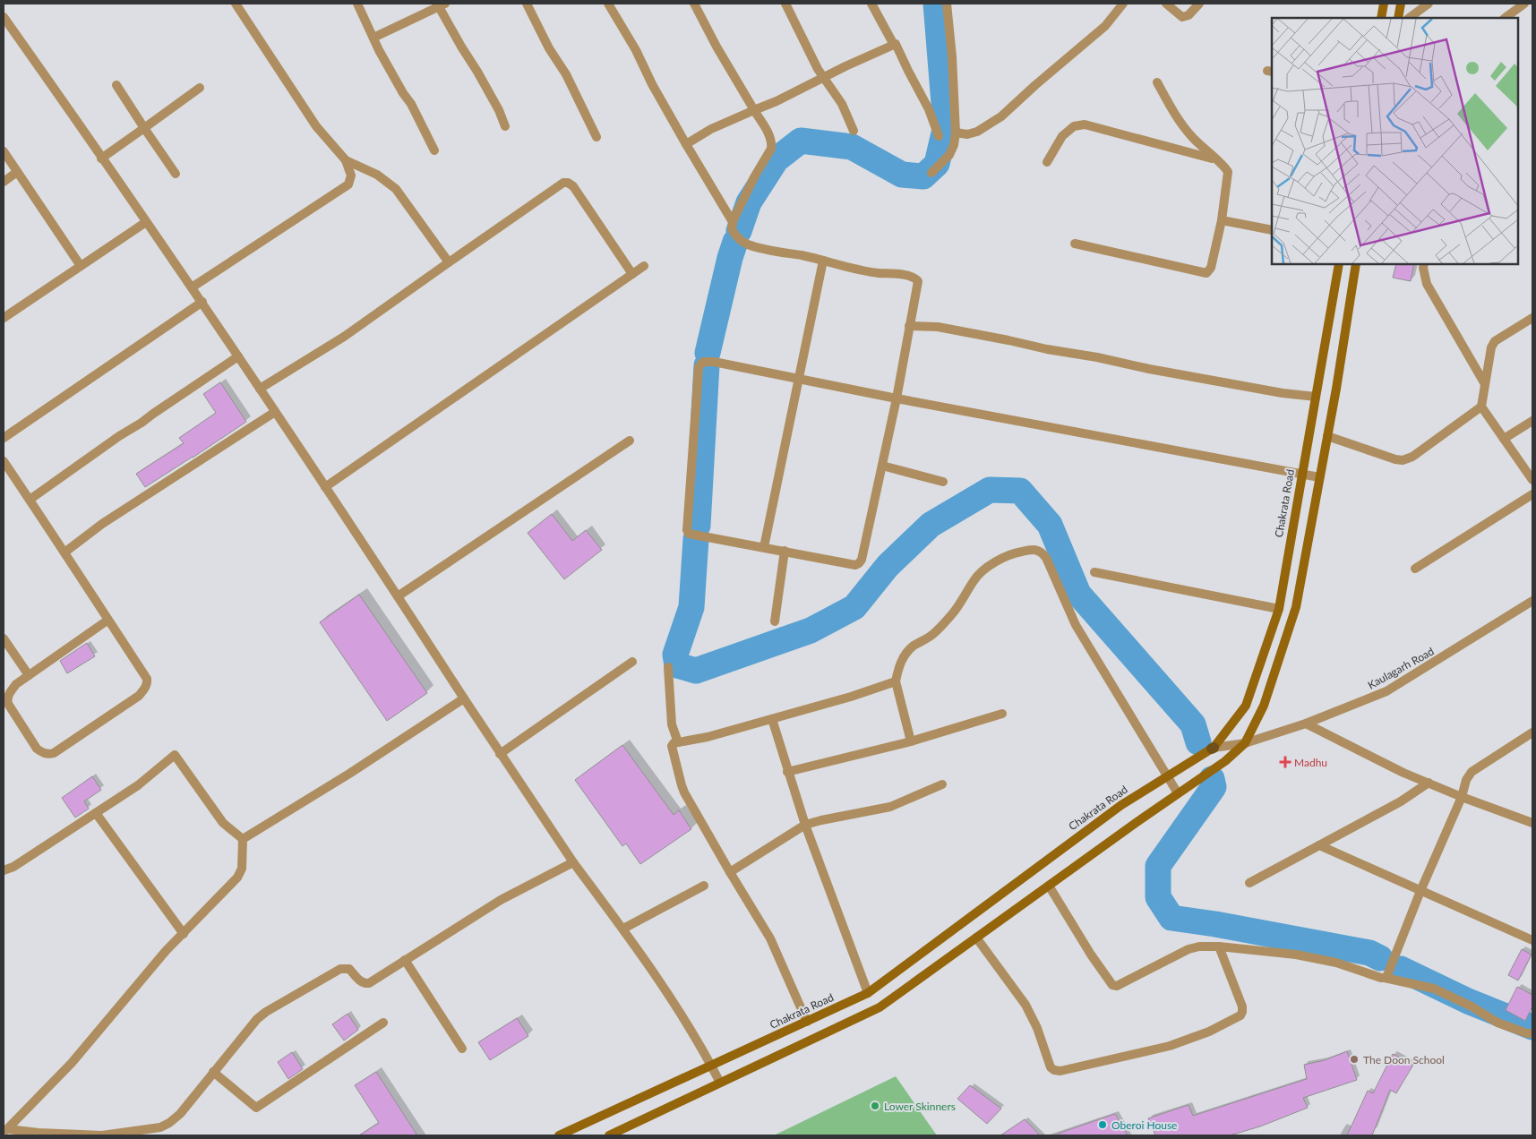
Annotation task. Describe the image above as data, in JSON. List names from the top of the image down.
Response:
{
  "streets": {
    "main road": ["Chakrata Road"],
    "street": ["Kaulagarh Road"]
  },
  "crossings": [
    ["Chakrata Road", "Kaulagarh Road"]
  ],
  "places": {
    "health": ["Madhu"],
    "other": ["The Doon School", "Lower Skinners", "Oberoi House"]
  }
}
